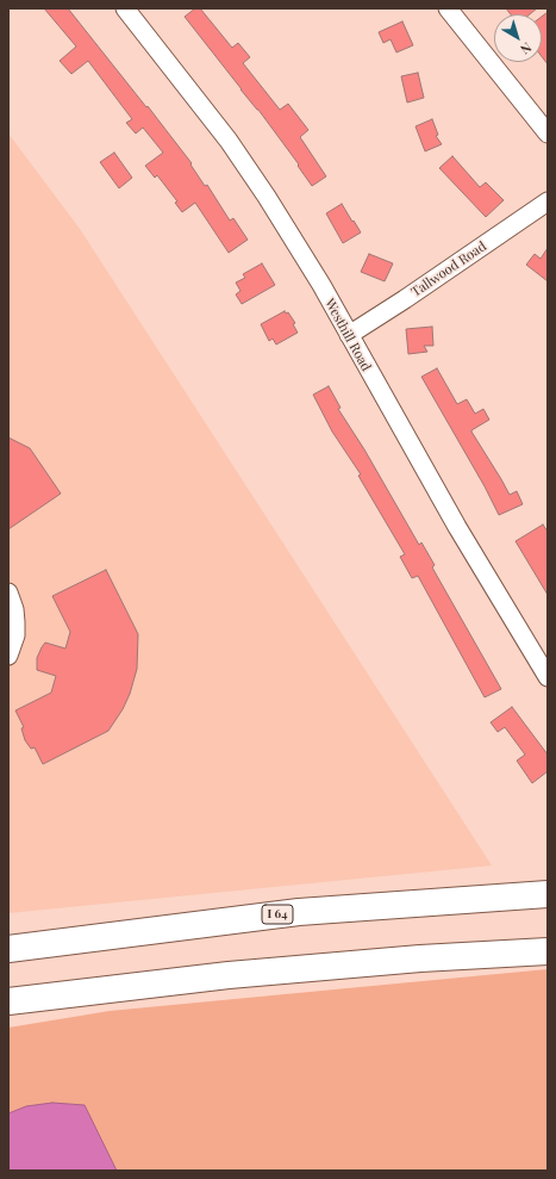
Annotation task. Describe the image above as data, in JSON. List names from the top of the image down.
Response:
{
  "streets": {
    "highway": ["I 64"],
    "street": ["Tallwood Road", "Westhill Road"]
  },
  "crossings": [
    ["Tallwood Road", "Westhill Road"]
  ],
  "north": "bottom right"
}
